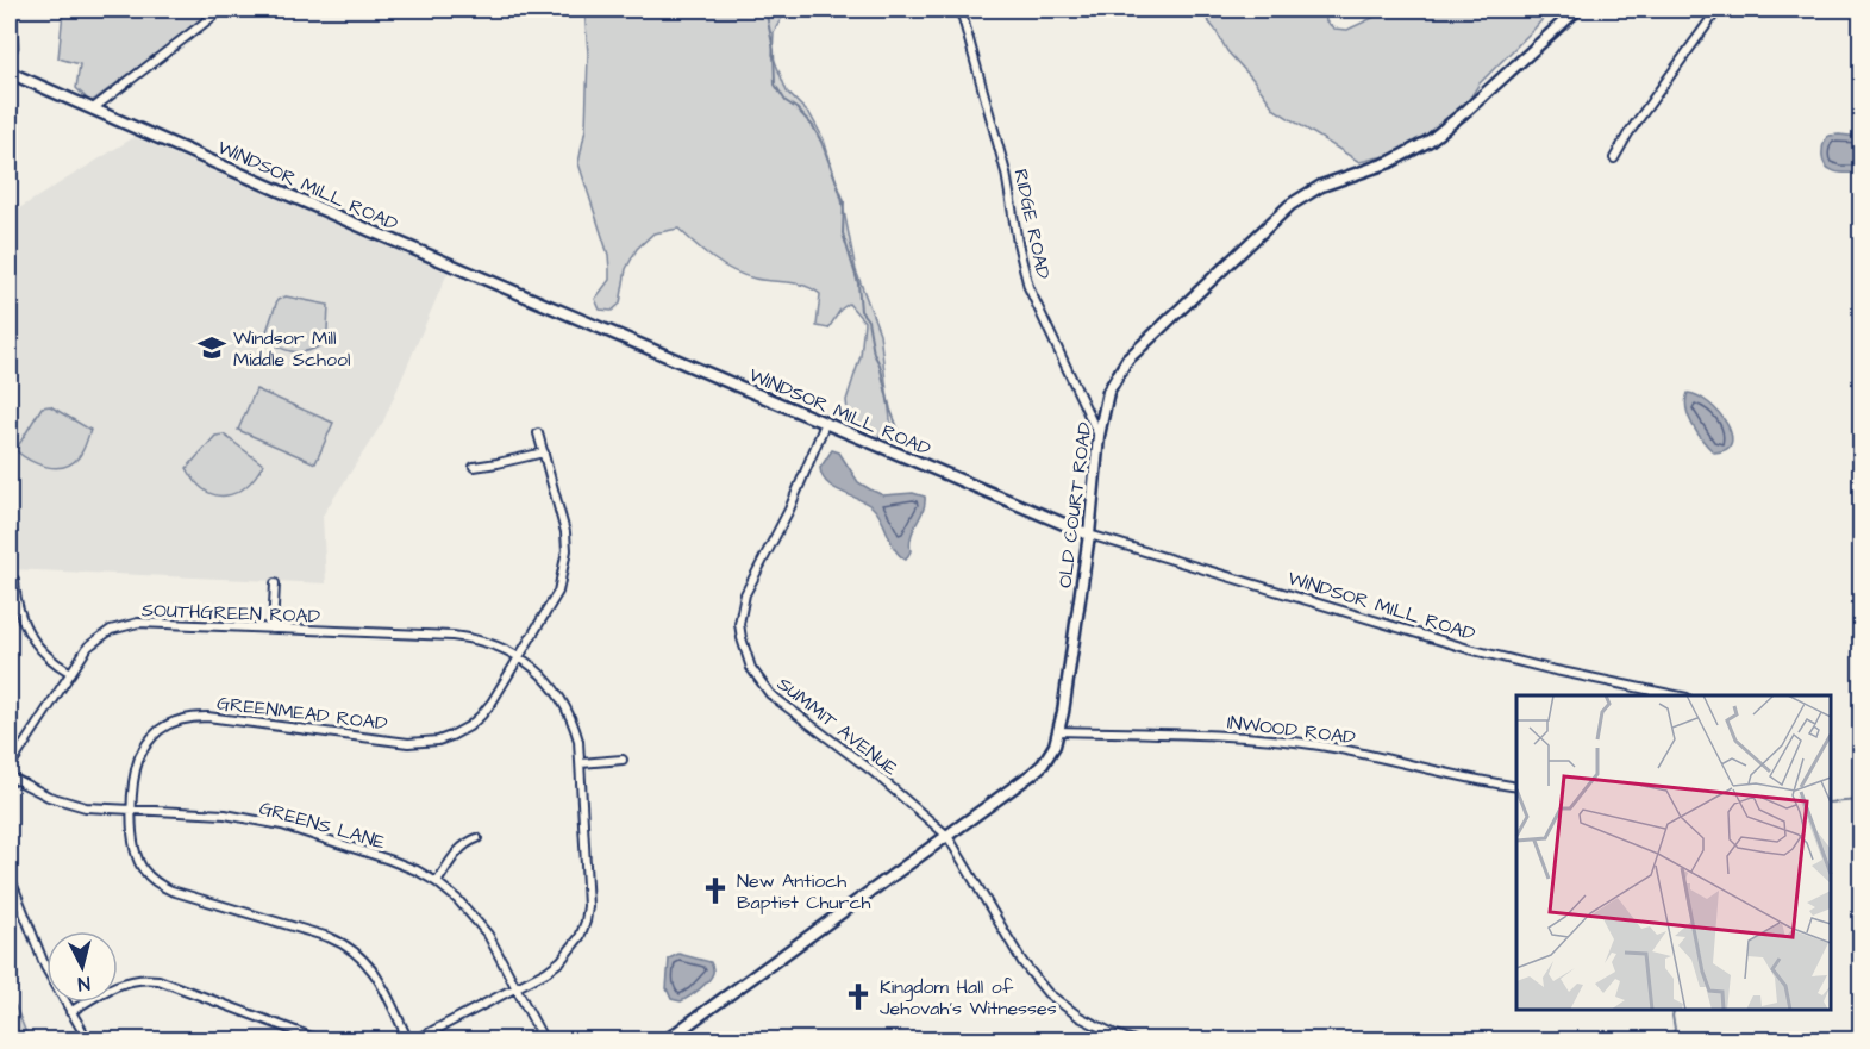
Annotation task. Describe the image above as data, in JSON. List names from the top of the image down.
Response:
{
  "streets": {
    "main road": ["WINDSOR MILL ROAD", "OLD COURT ROAD"],
    "street": [
      "RIDGE ROAD",
      "SOUTHGREEN ROAD",
      "GREENMEAD ROAD",
      "SUMMIT AVENUE",
      "INWOOD ROAD",
      "GREENS LANE"
    ]
  },
  "crossings": [
    ["WINDSOR MILL ROAD", "OLD COURT ROAD"],
    ["WINDSOR MILL ROAD", "SUMMIT AVENUE"],
    ["RIDGE ROAD", "OLD COURT ROAD"],
    ["OLD COURT ROAD", "SUMMIT AVENUE"],
    ["OLD COURT ROAD", "INWOOD ROAD"],
    ["SOUTHGREEN ROAD", "GREENMEAD ROAD"],
    ["SOUTHGREEN ROAD", "GREENS LANE"],
    ["GREENMEAD ROAD", "GREENS LANE"]
  ],
  "places": {
    "school or university": ["Windsor Mill Middle School"],
    "church": ["New Antioch Baptist Church", "Kingdom Hall of Jehovah's Witnesses"]
  },
  "north": "bottom"
}
